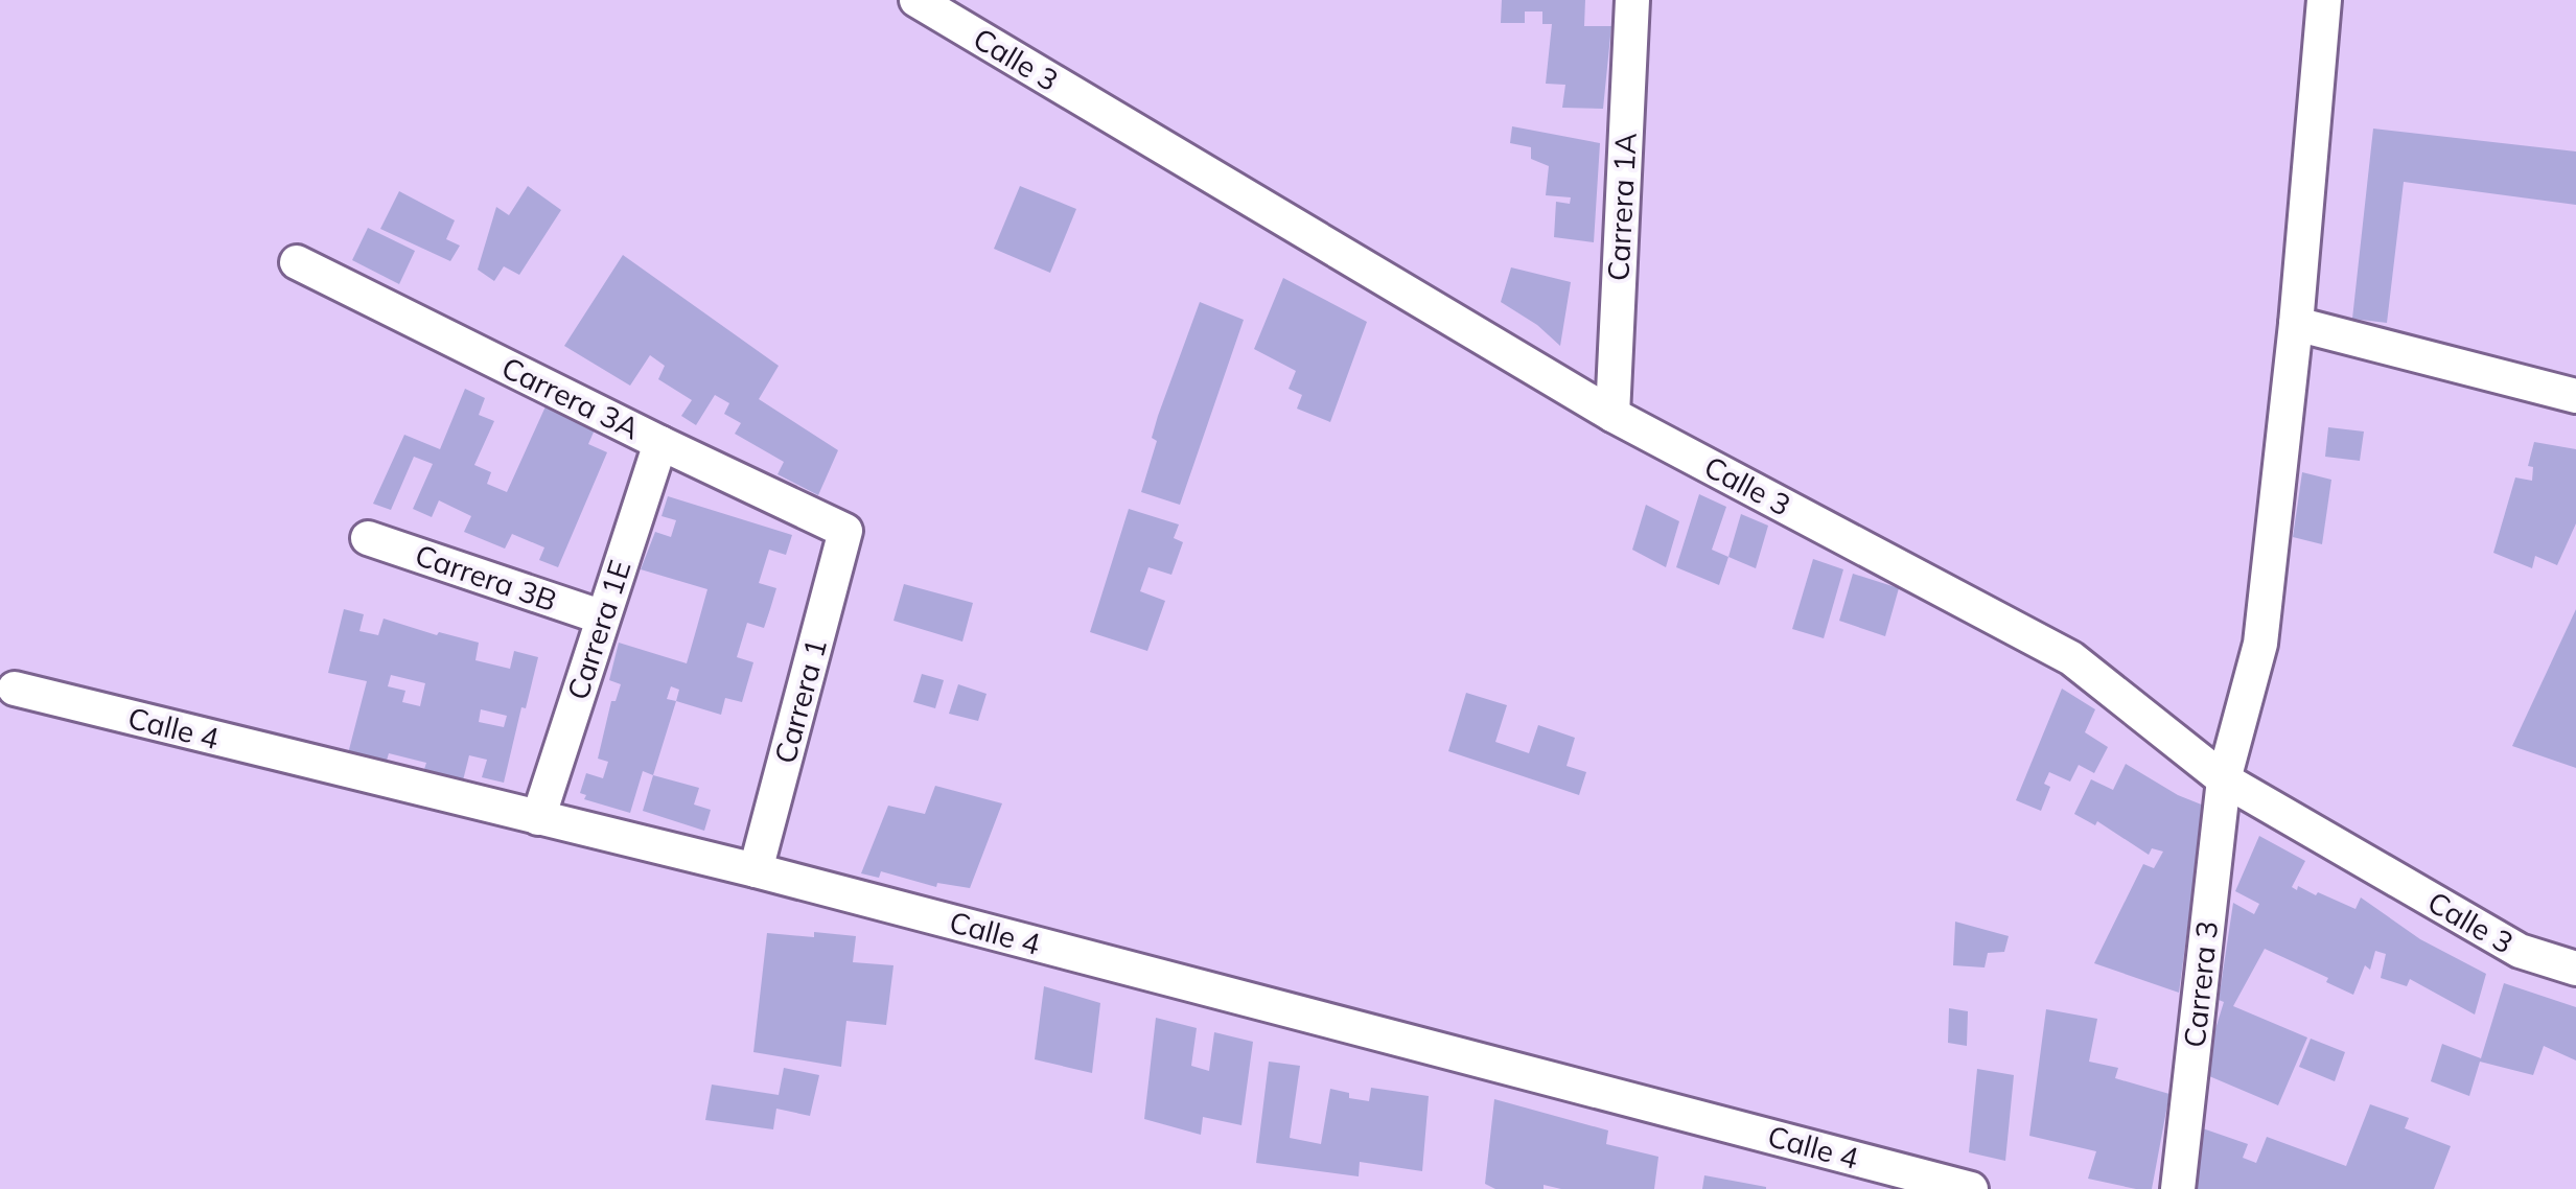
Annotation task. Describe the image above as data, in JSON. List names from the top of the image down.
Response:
{
  "streets": {
    "street": [
      "Calle 3",
      "Carrera 1A",
      "Carrera 3A",
      "Carrera 3B",
      "Carrera 1E",
      "Carrera 1",
      "Calle 4",
      "Carrera 3"
    ]
  },
  "crossings": [
    ["Calle 3", "Carrera 1A"],
    ["Calle 3", "Carrera 3"],
    ["Carrera 3A", "Carrera 1E"],
    ["Carrera 3A", "Carrera 1"],
    ["Carrera 3B", "Carrera 1E"],
    ["Carrera 1E", "Calle 4"],
    ["Carrera 1", "Calle 4"]
  ]
}
